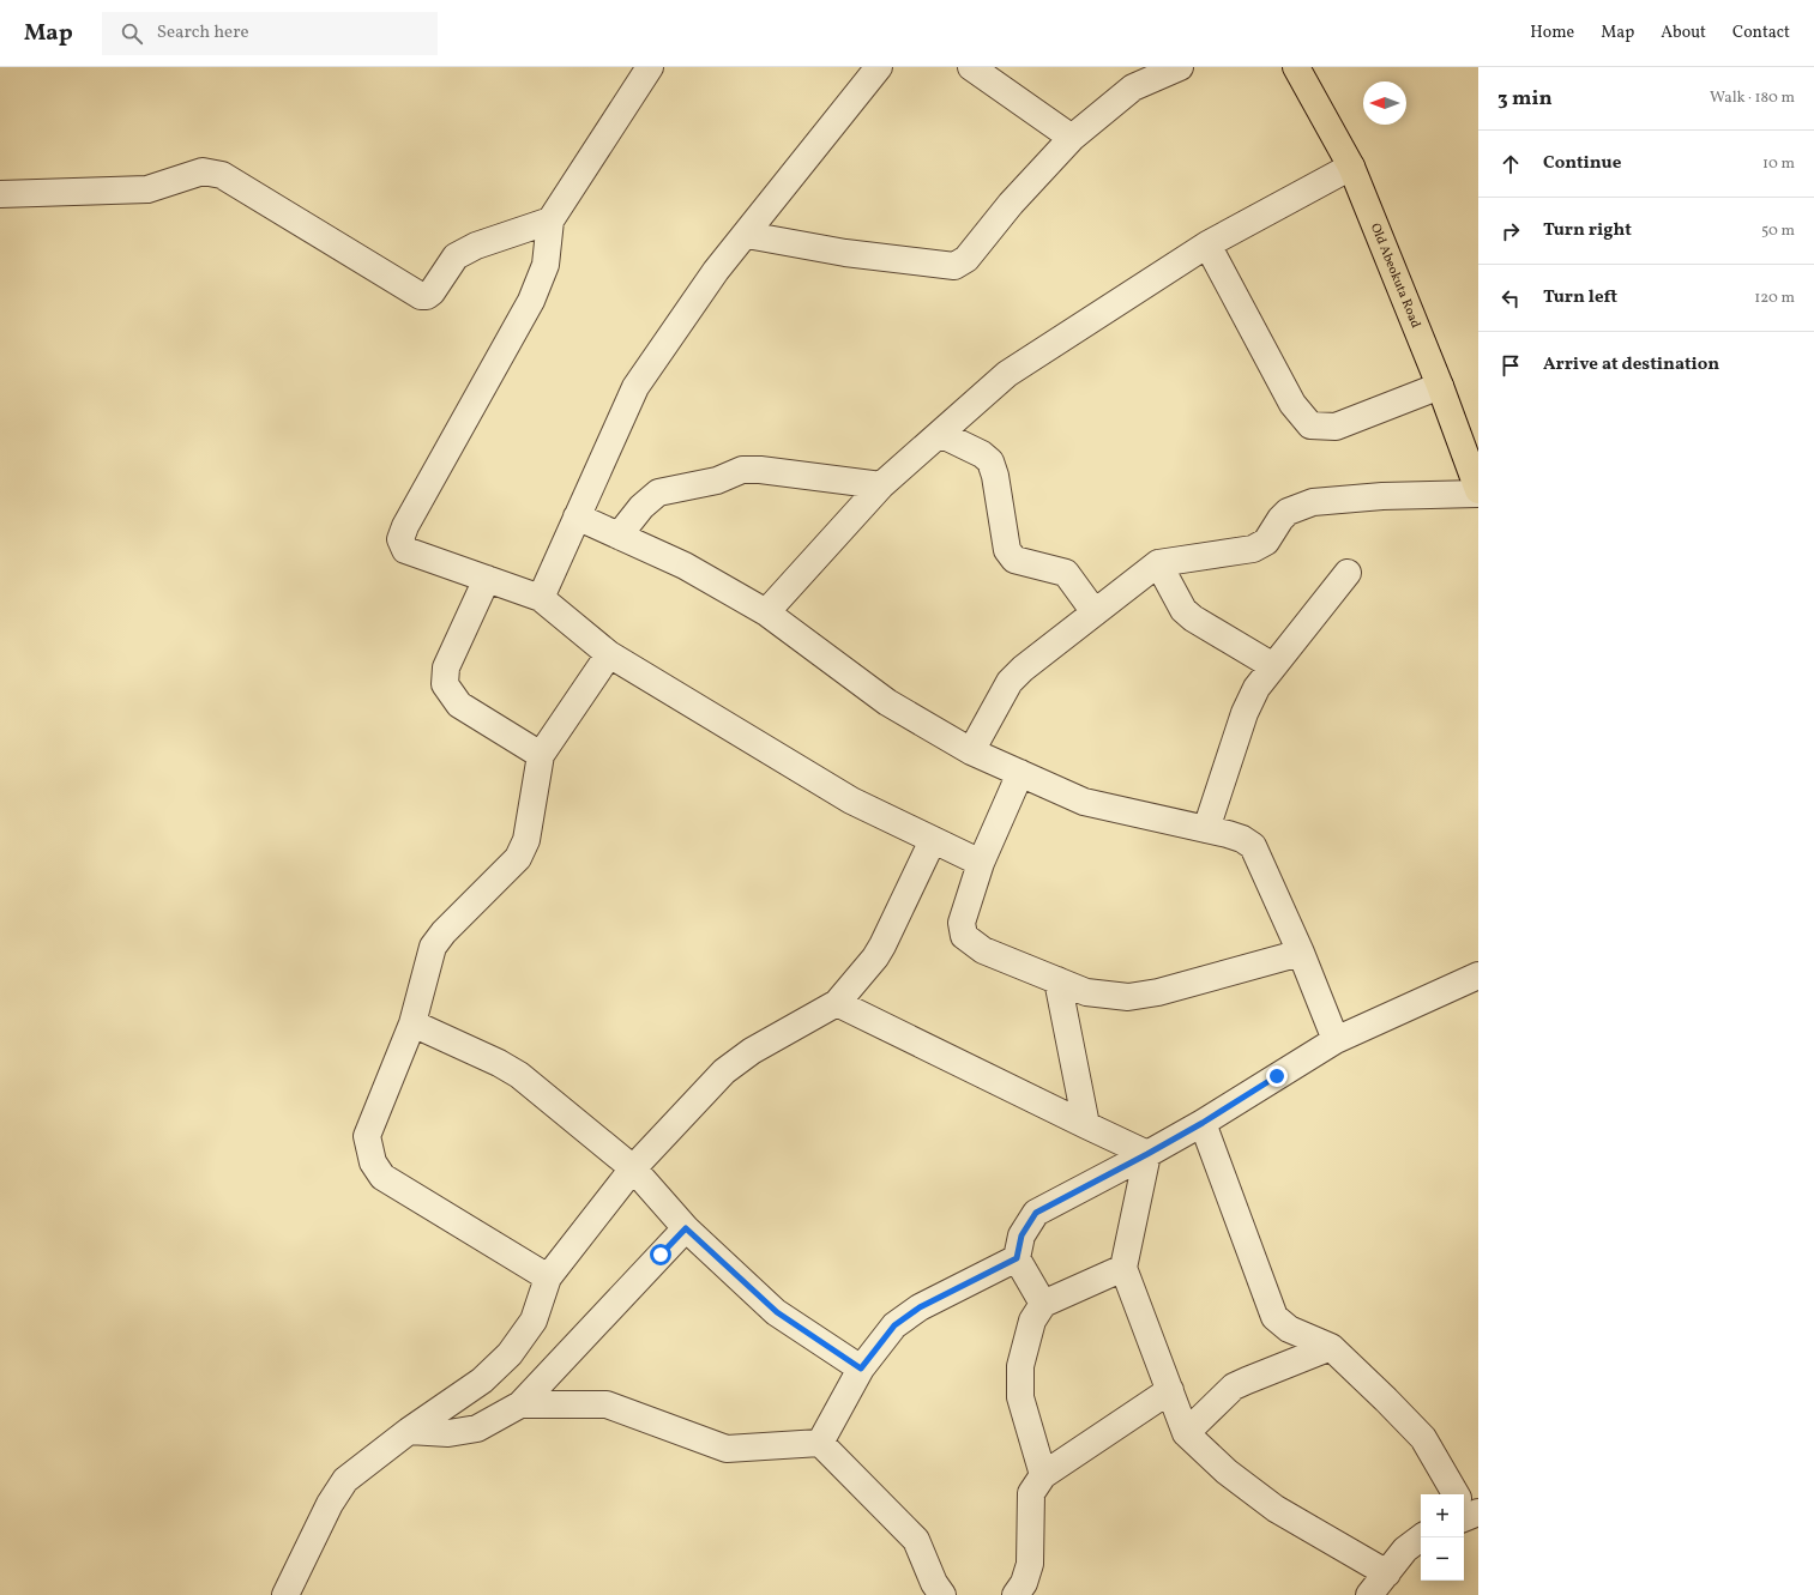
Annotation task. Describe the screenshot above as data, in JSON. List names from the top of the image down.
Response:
{
  "streets": {
    "highway": ["Old Abeokuta Road"]
  },
  "north": "left",
  "page": {
    "header": "Map",
    "search": "Search here",
    "nav": [
      "Home",
      "Map",
      "About",
      "Contact"
    ],
    "heading": ["3 min", "Walk · 180 m"],
    "list": [
      ["Continue", "10 m"],
      ["Turn right", "50 m"],
      ["Turn left", "120 m"],
      "Arrive at destination"
    ],
    "map_buttons": ["+", "−"]
  }
}
